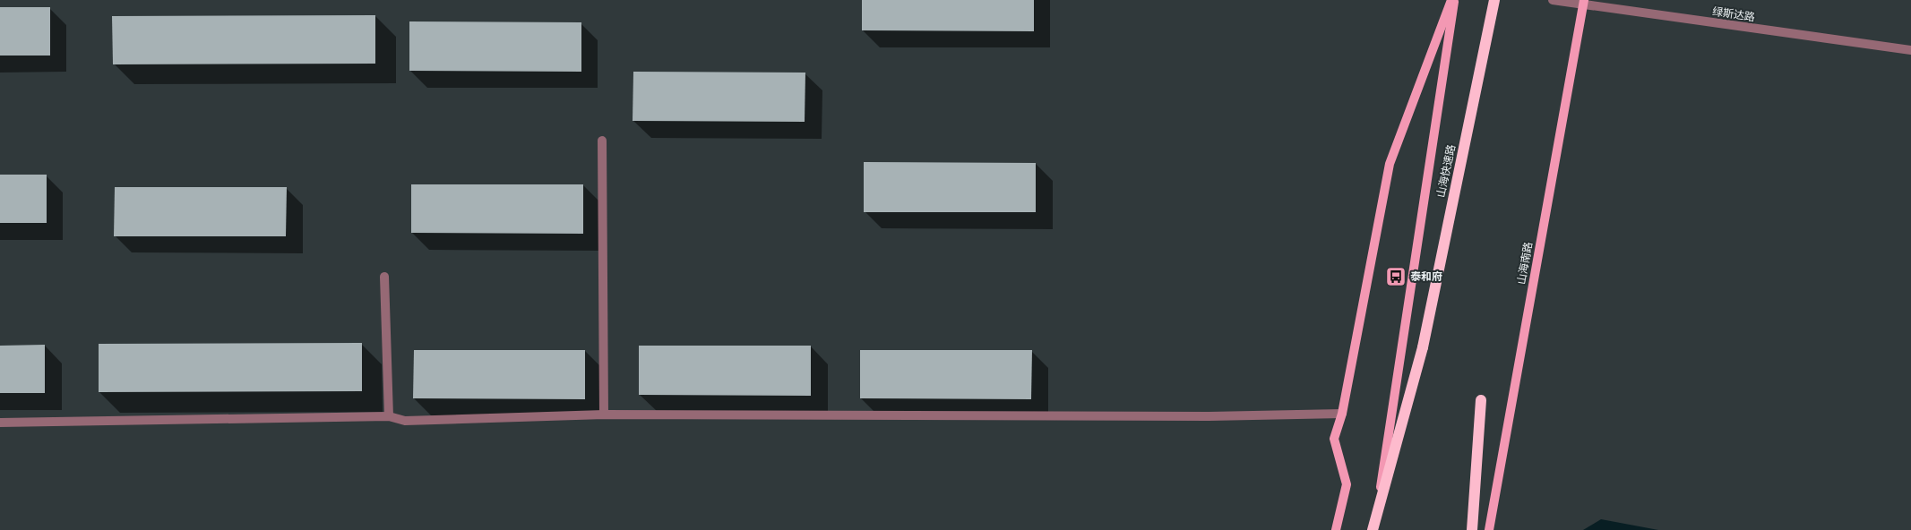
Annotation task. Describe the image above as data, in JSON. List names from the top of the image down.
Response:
{
  "streets": {
    "highway": ["山海快速路"],
    "main road": ["山海南路"],
    "street": ["绿斯达路"]
  },
  "crossings": [
    ["绿斯达路", "山海南路"]
  ],
  "places": {
    "bus stop": ["泰和府"]
  }
}
